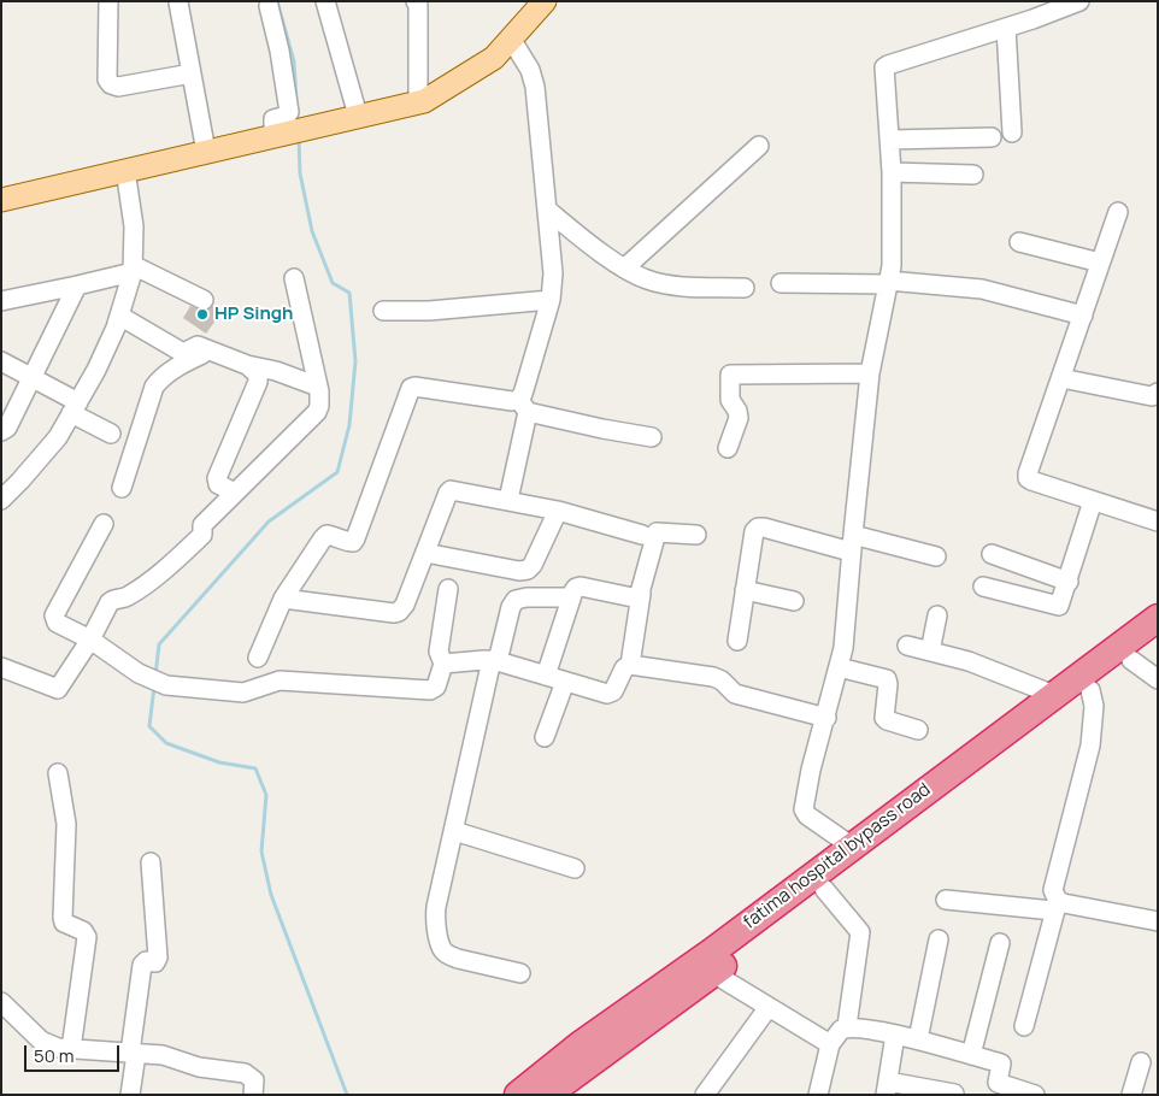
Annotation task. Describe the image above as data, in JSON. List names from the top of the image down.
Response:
{
  "streets": {
    "highway": ["fatima hospital bypass road"]
  },
  "places": ["HP Singh"],
  "scale_bar": "50 m"
}
